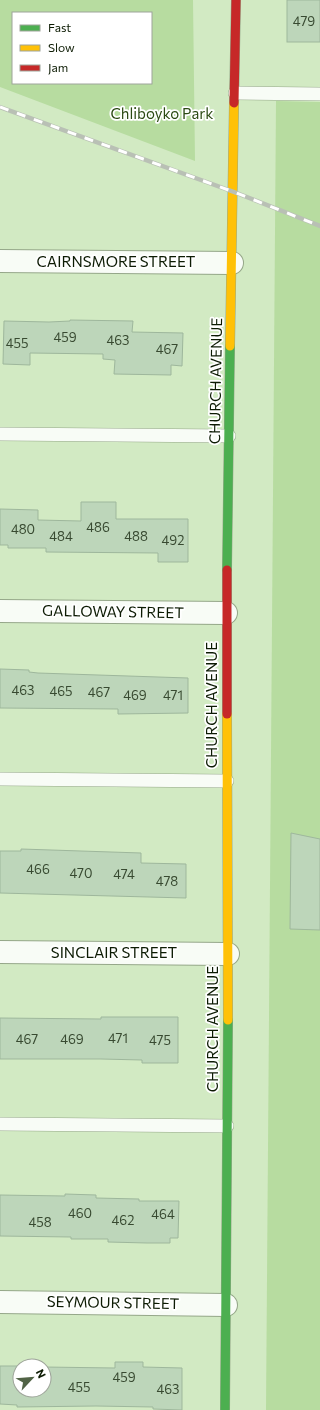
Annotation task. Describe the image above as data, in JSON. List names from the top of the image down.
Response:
{
  "streets": {
    "street": [
      "CAIRNSMORE STREET",
      "CHURCH AVENUE",
      "GALLOWAY STREET",
      "SINCLAIR STREET",
      "SEYMOUR STREET"
    ]
  },
  "crossings": [
    ["CAIRNSMORE STREET", "CHURCH AVENUE"],
    ["CHURCH AVENUE", "GALLOWAY STREET"],
    ["CHURCH AVENUE", "SINCLAIR STREET"],
    ["CHURCH AVENUE", "SEYMOUR STREET"]
  ],
  "parks": ["Chliboyko Park"],
  "house_numbers": [
    "479",
    "459",
    "463",
    "455",
    "467",
    "486",
    "480",
    "484",
    "488",
    "492",
    "463",
    "465",
    "467",
    "469",
    "471",
    "466",
    "470",
    "474",
    "478",
    "471",
    "467",
    "469",
    "475",
    "460",
    "464",
    "462",
    "458",
    "459",
    "455",
    "463"
  ],
  "legend": ["Fast", "Slow", "Jam"],
  "north": "top right"
}
